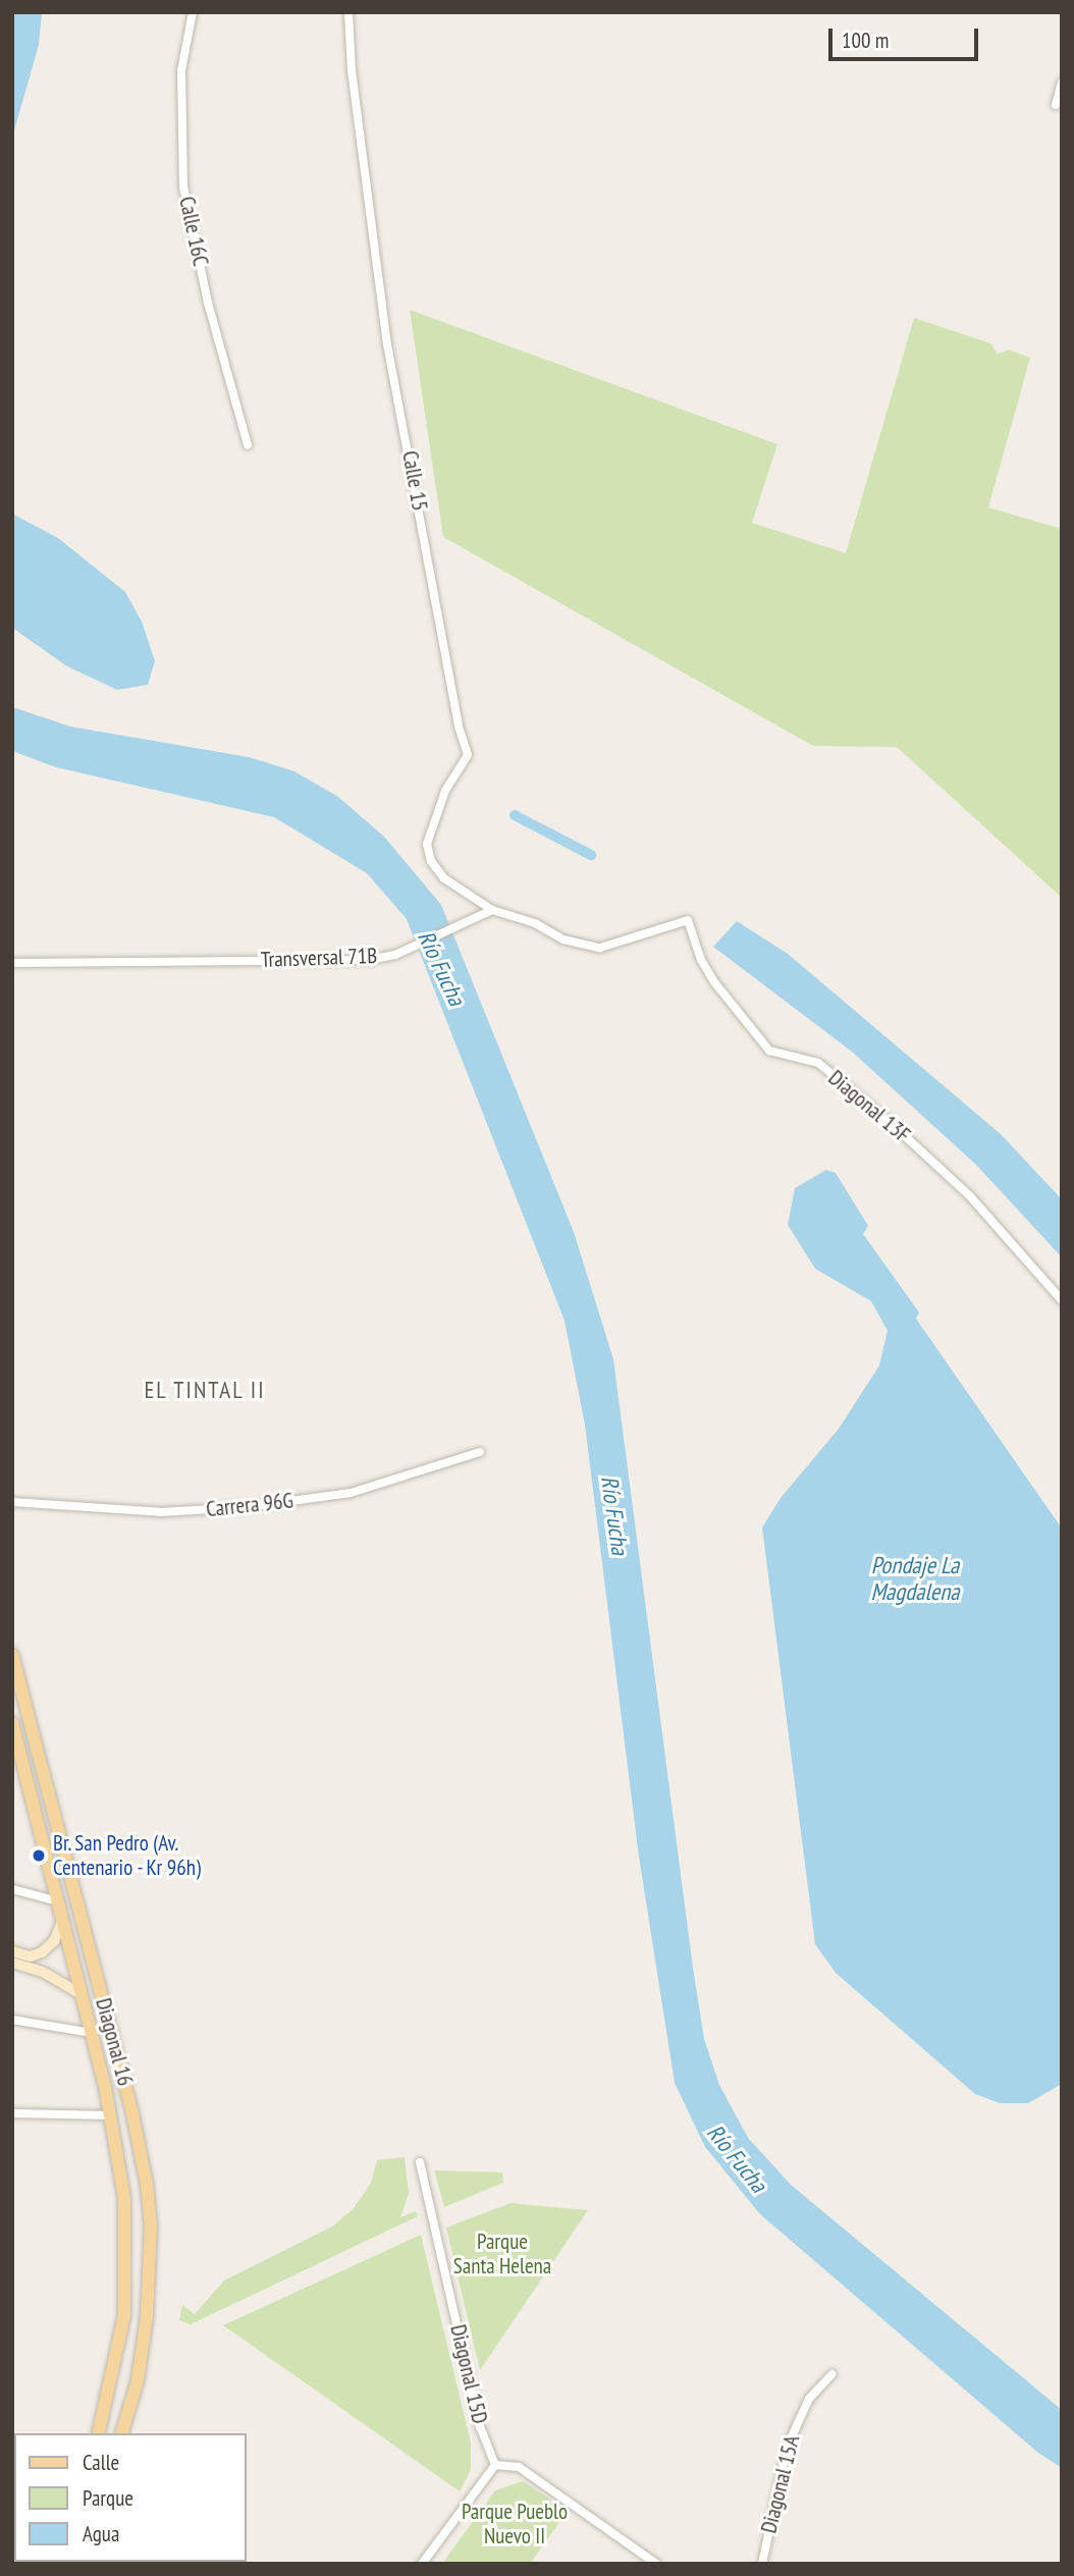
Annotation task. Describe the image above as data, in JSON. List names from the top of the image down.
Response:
{
  "streets": {
    "main road": ["Diagonal 16"],
    "street": [
      "Calle 16C",
      "Calle 15",
      "Transversal 71B",
      "Diagonal 13F",
      "Carrera 96G",
      "Diagonal 15D",
      "Diagonal 15A"
    ]
  },
  "crossings": [
    ["Calle 15", "Transversal 71B"],
    ["Calle 15", "Diagonal 13F"],
    ["Transversal 71B", "Diagonal 13F"]
  ],
  "districts": ["EL TINTAL II"],
  "water": ["Río Fucha", "Pondaje La Magdalena"],
  "parks": ["Parque Santa Helena", "Parque Pueblo Nuevo II"],
  "places": ["Br. San Pedro (Av. Centenario - Kr 96h)"],
  "legend": ["Calle", "Parque", "Agua"],
  "scale_bar": "100 m"
}
